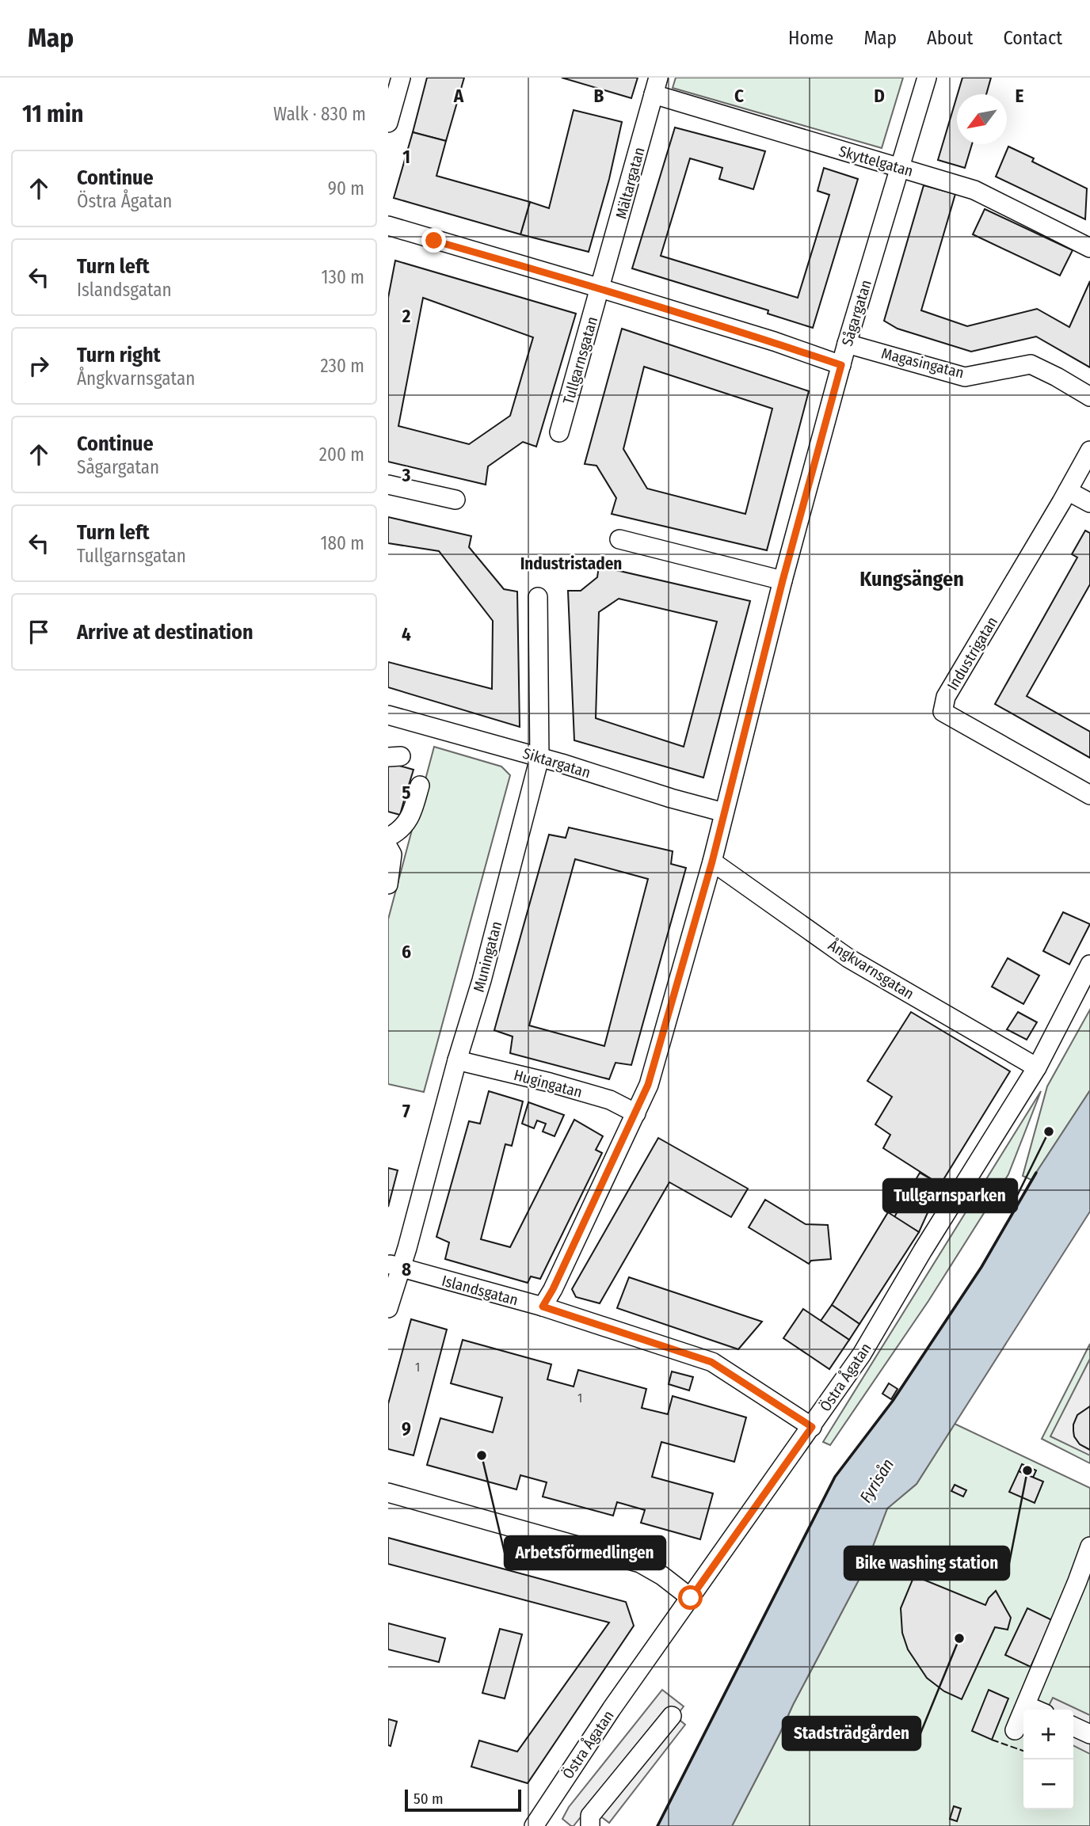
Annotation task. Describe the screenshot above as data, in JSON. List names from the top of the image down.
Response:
{
  "streets": {
    "street": [
      "Skyttelgatan",
      "Mältargatan",
      "Sågargatan",
      "Tullgarnsgatan",
      "Magasingatan",
      "Industrigatan",
      "Siktargatan",
      "Muningatan",
      "Ångkvarnsgatan",
      "Hugingatan",
      "Islandsgatan",
      "Östra Ågatan"
    ]
  },
  "crossings": [
    ["Skyttelgatan", "Mältargatan"],
    ["Skyttelgatan", "Sågargatan"],
    ["Mältargatan", "Tullgarnsgatan"],
    ["Sågargatan", "Magasingatan"],
    ["Sågargatan", "Siktargatan"],
    ["Siktargatan", "Muningatan"],
    ["Muningatan", "Hugingatan"],
    ["Muningatan", "Islandsgatan"],
    ["Ångkvarnsgatan", "Östra Ågatan"],
    ["Islandsgatan", "Östra Ågatan"]
  ],
  "districts": ["Industristaden", "Kungsängen"],
  "water": ["Fyrisån"],
  "places": [
    "Tullgarnsparken",
    "Arbetsförmedlingen",
    "Bike washing station",
    "Stadsträdgården"
  ],
  "house_numbers": ["1", "1"],
  "scale_bar": "50 m",
  "north": "bottom left",
  "page": {
    "header": "Map",
    "nav": [
      "Home",
      "Map",
      "About",
      "Contact"
    ],
    "heading": ["11 min", "Walk · 830 m"],
    "list": [
      ["Continue", "Östra Ågatan", "90 m"],
      ["Turn left", "Islandsgatan", "130 m"],
      ["Turn right", "Ångkvarnsgatan", "230 m"],
      ["Continue", "Sågargatan", "200 m"],
      ["Turn left", "Tullgarnsgatan", "180 m"],
      "Arrive at destination"
    ],
    "map_buttons": ["+", "−"],
    "scale": "50 m"
  },
  "grid": {
    "columns": [
      "A",
      "B",
      "C",
      "D",
      "E"
    ],
    "rows": [
      "1",
      "2",
      "3",
      "4",
      "5",
      "6",
      "7",
      "8",
      "9"
    ]
  }
}
